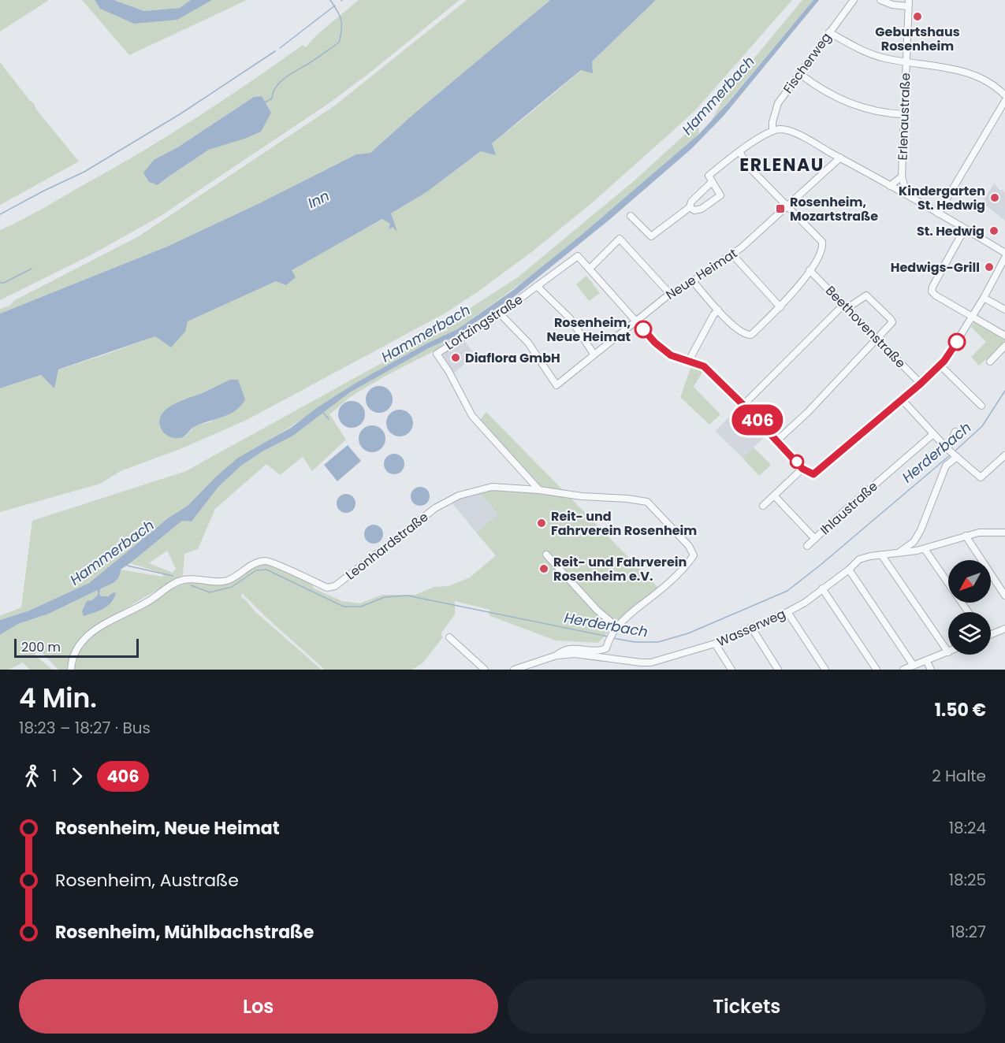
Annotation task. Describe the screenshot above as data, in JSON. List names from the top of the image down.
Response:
{
  "streets": {
    "street": [
      "Fischerweg",
      "Erlenaustraße",
      "Neue Heimat",
      "Lortzingstraße",
      "Beethovenstraße",
      "Ihlaustraße",
      "Leonhardstraße",
      "Wasserweg"
    ]
  },
  "crossings": [
    ["Neue Heimat", "Lortzingstraße"],
    ["Lortzingstraße", "Leonhardstraße"]
  ],
  "districts": ["ERLENAU"],
  "water": ["Hammerbach", "Inn", "Herderbach"],
  "places": {
    "other": [
      "Geburtshaus Rosenheim",
      "Kindergarten St. Hedwig",
      "St. Hedwig",
      "Hedwigs-Grill",
      "Rosenheim, Neue Heimat",
      "Diaflora GmbH",
      "Reit- und Fahrverein Rosenheim",
      "Reit- und Fahrverein Rosenheim e.V."
    ],
    "transit": ["Rosenheim, Mozartstraße"]
  },
  "lines": ["bus line 406"],
  "scale_bar": "200 m",
  "north": "bottom left",
  "page": {
    "on_map": "406",
    "scale": "200 m",
    "heading": ["4 Min.", "18:23 – 18:27 · Bus", "1.50 €"],
    "legs": ["1", "406", "2 Halte"],
    "list": [
      {
        "name": "Rosenheim, Neue Heimat",
        "value": "18:24"
      },
      {
        "name": "Rosenheim, Austraße",
        "value": "18:25"
      },
      {
        "name": "Rosenheim, Mühlbachstraße",
        "value": "18:27"
      }
    ],
    "buttons": ["Los", "Tickets"]
  }
}
